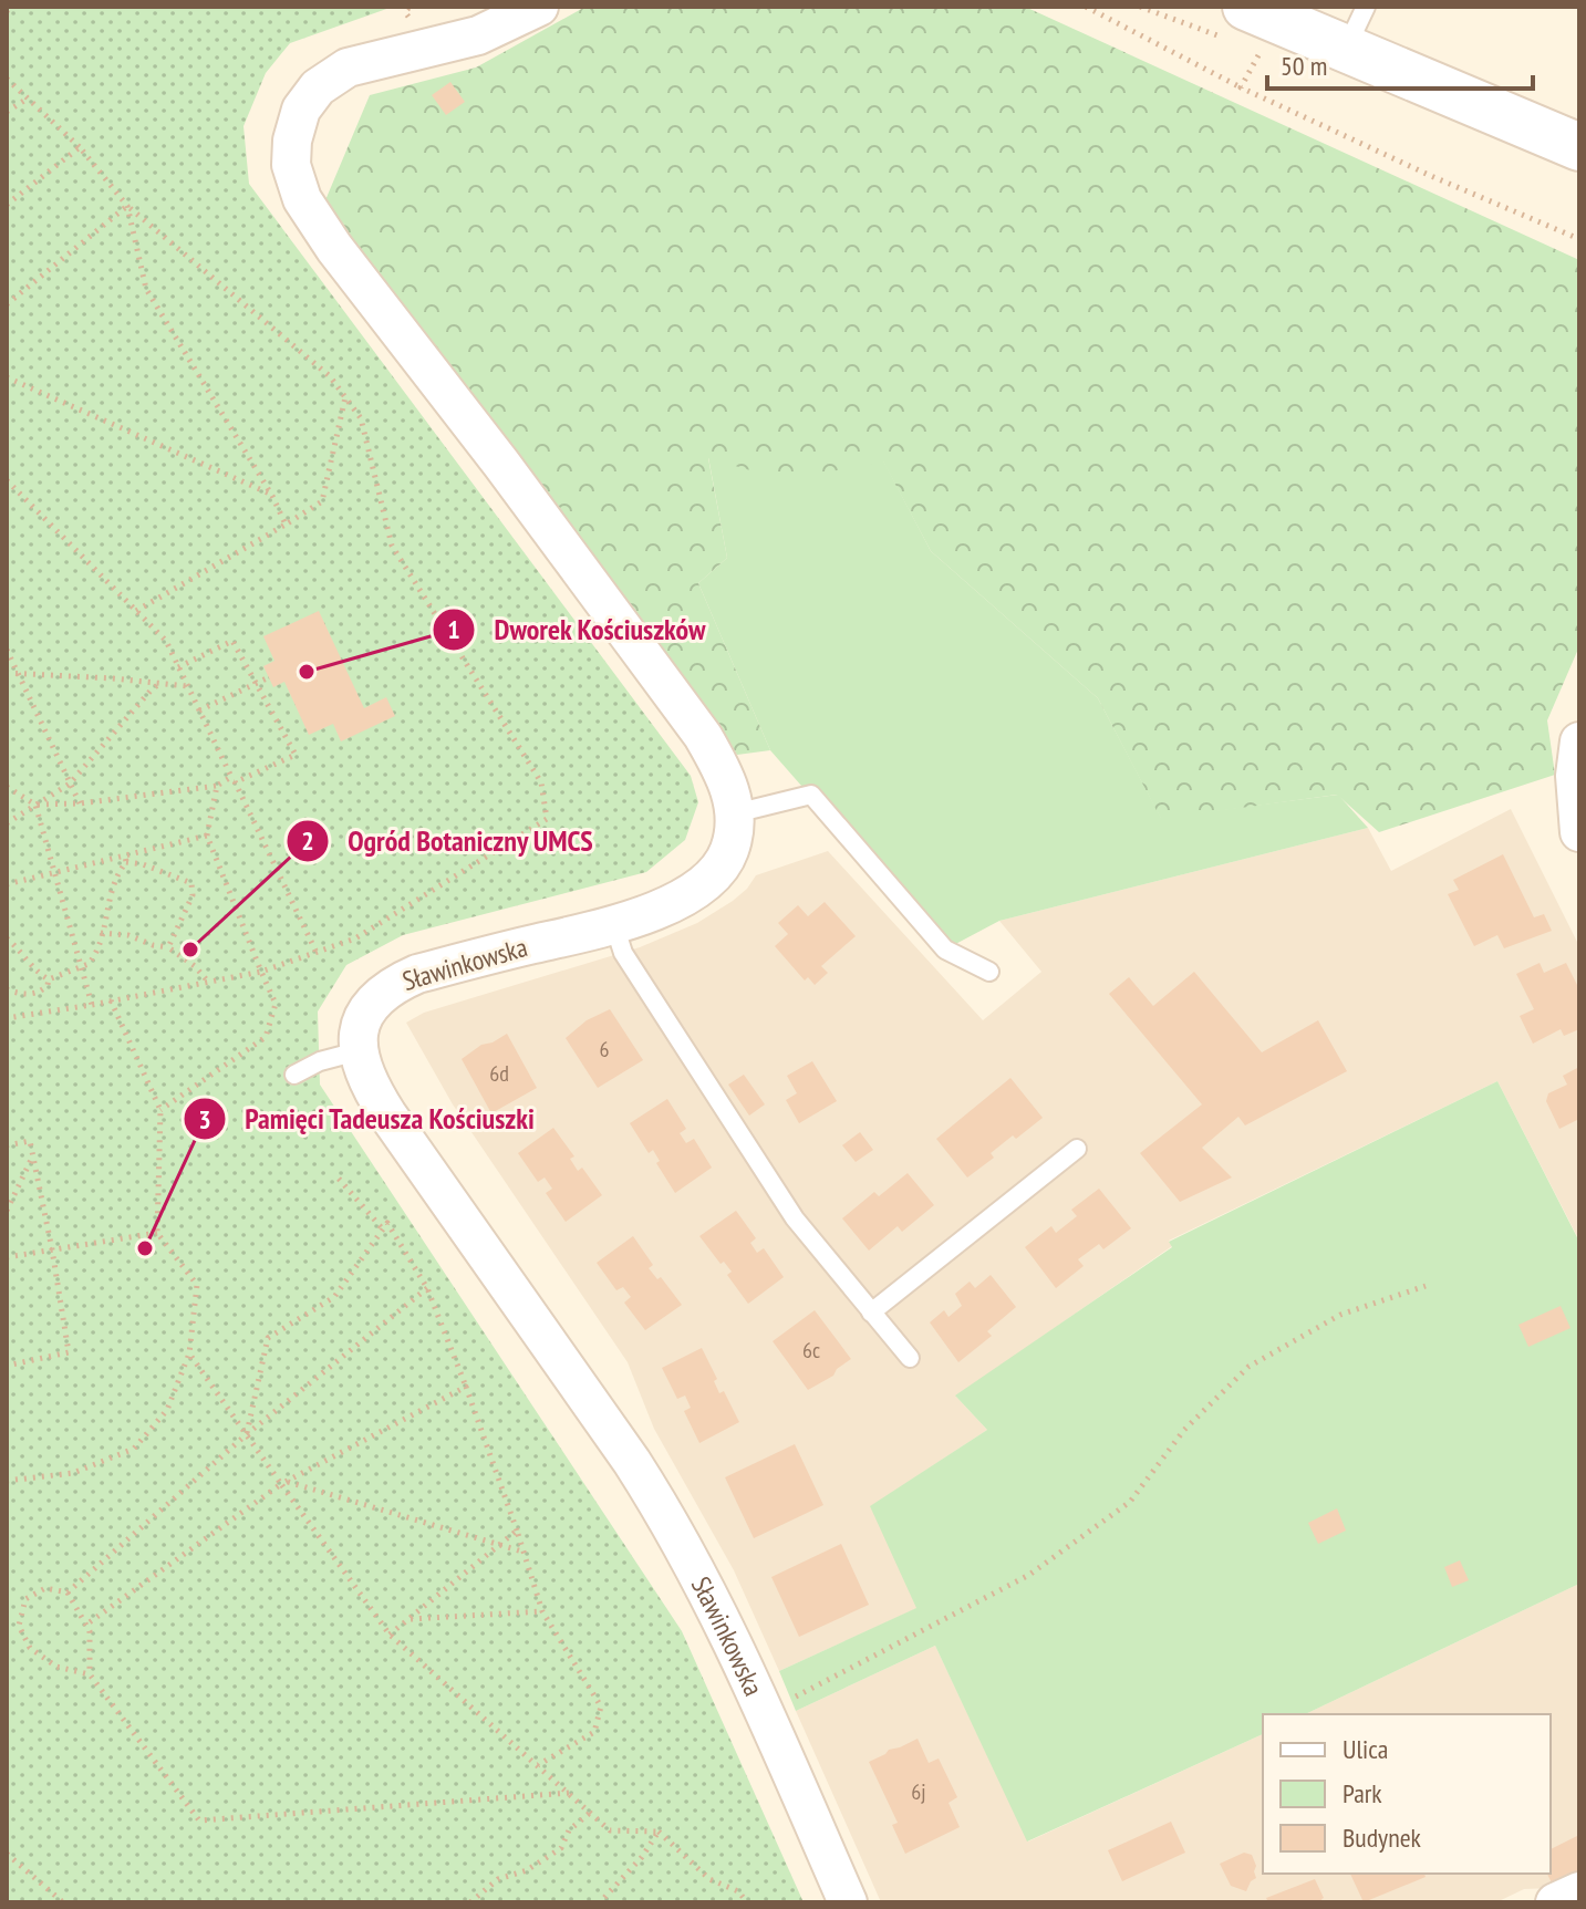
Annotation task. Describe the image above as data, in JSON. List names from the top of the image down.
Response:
{
  "streets": {
    "street": ["Sławinkowska"]
  },
  "places": ["Dworek Kościuszków", "Ogród Botaniczny UMCS", "Pamięci Tadeusza Kościuszki"],
  "house_numbers": [
    "6",
    "6d",
    "6c",
    "6j"
  ],
  "legend": ["Ulica", "Park", "Budynek"],
  "scale_bar": "50 m"
}
